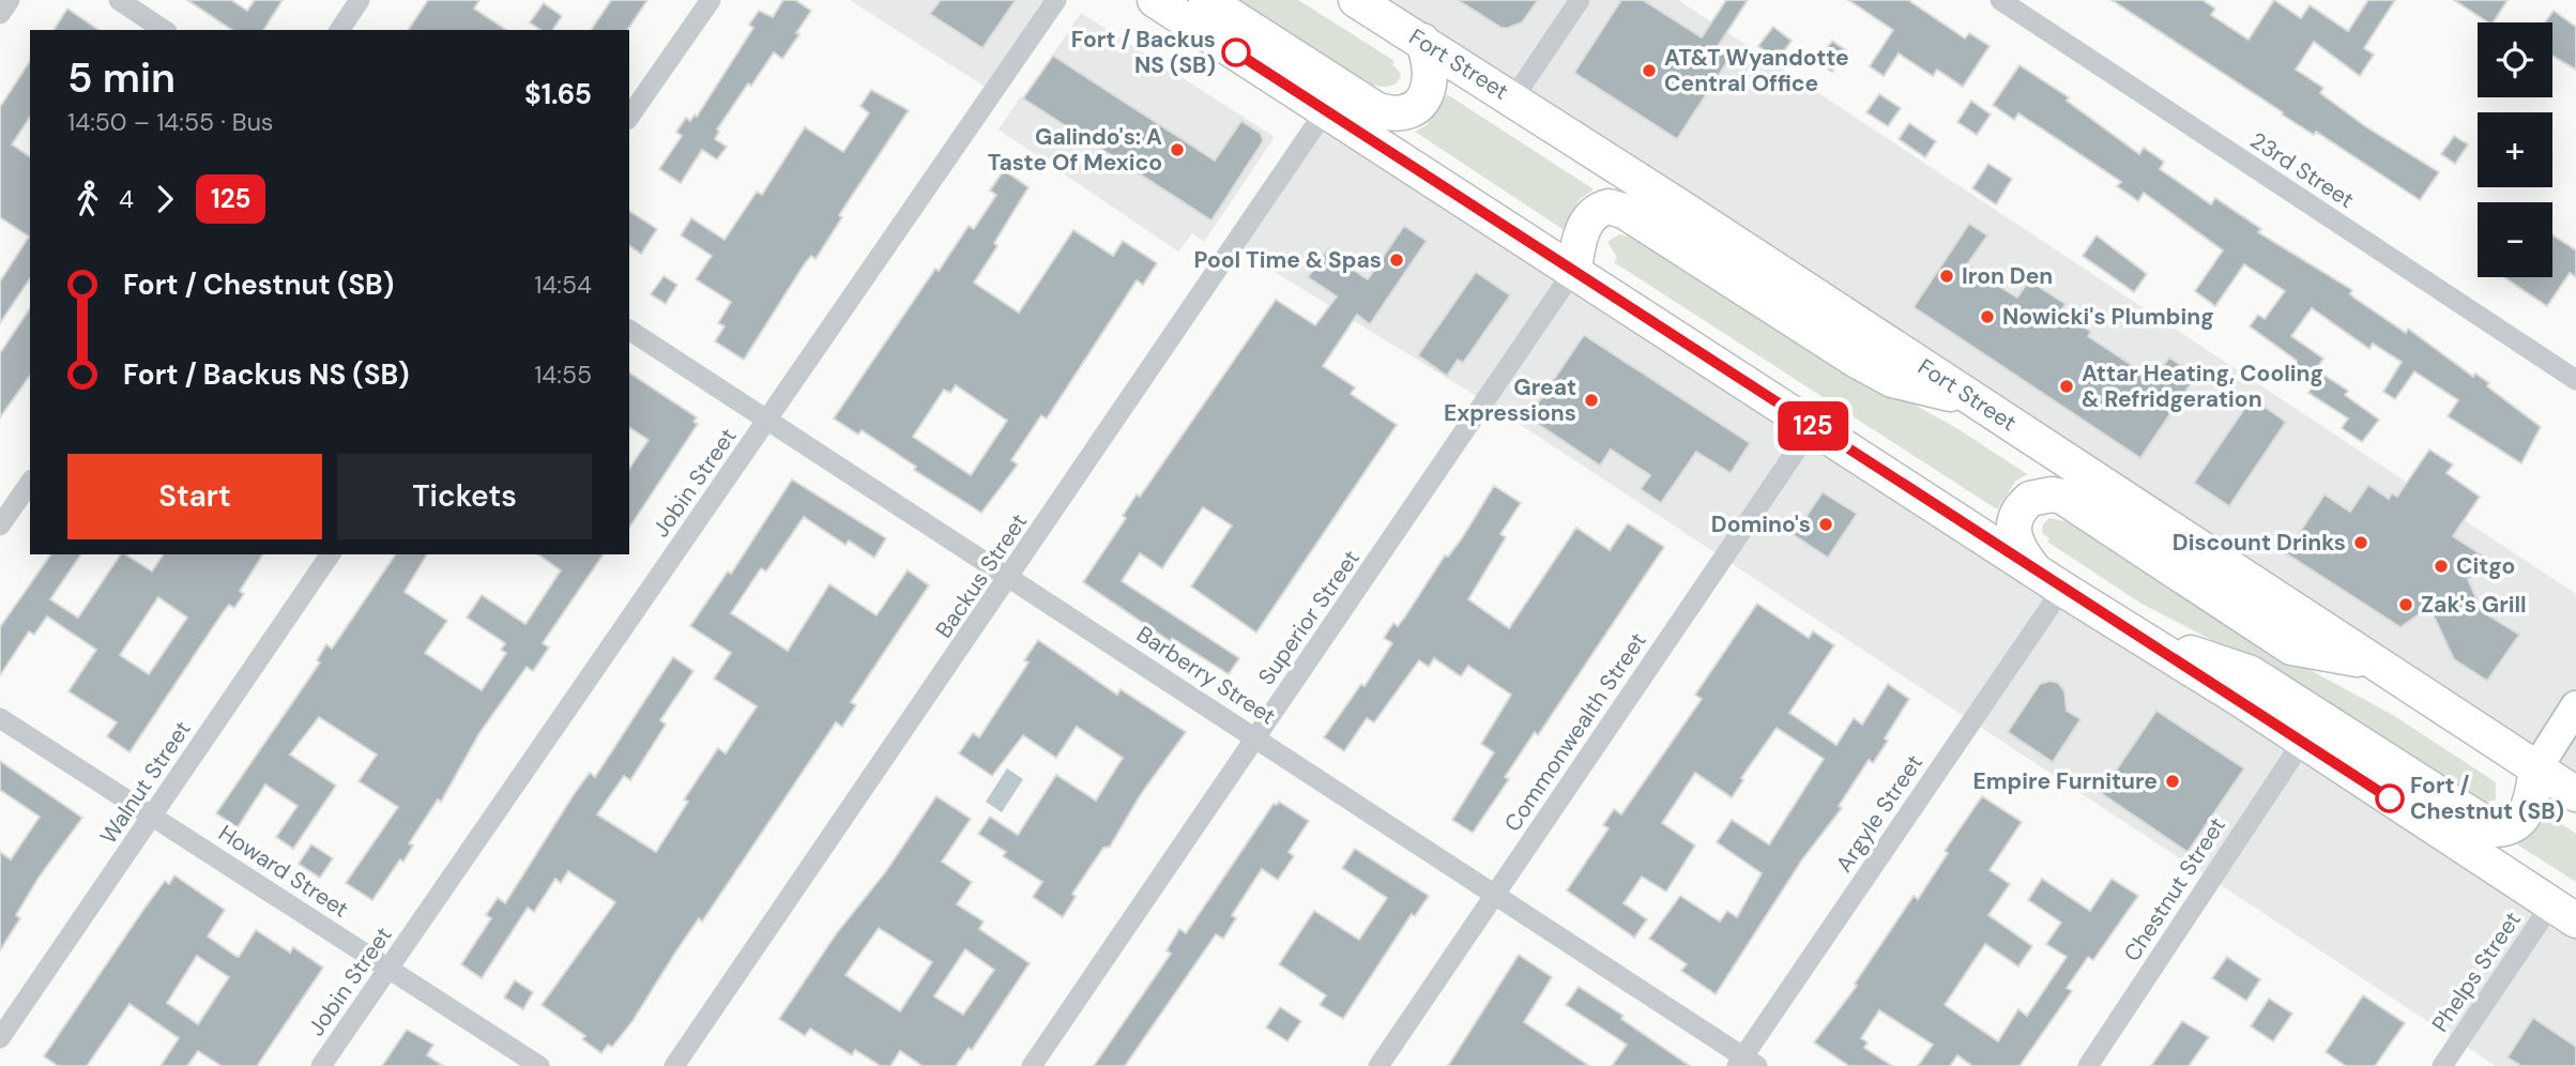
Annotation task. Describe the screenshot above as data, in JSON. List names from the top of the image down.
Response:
{
  "streets": {
    "main road": ["Fort Street"],
    "street": [
      "23rd Street",
      "Jobin Street",
      "Backus Street",
      "Superior Street",
      "Barberry Street",
      "Commonwealth Street",
      "Walnut Street",
      "Argyle Street",
      "Howard Street",
      "Chestnut Street",
      "Phelps Street"
    ]
  },
  "crossings": [
    ["Jobin Street", "Barberry Street"],
    ["Jobin Street", "Howard Street"],
    ["Backus Street", "Barberry Street"],
    ["Superior Street", "Barberry Street"],
    ["Barberry Street", "Commonwealth Street"],
    ["Barberry Street", "Argyle Street"],
    ["Walnut Street", "Howard Street"]
  ],
  "places": [
    "Fort / Backus NS (SB)",
    "AT&T Wyandotte Central Office",
    "Galindo's: A Taste Of Mexico",
    "Pool Time & Spas",
    "Iron Den",
    "Nowicki's Plumbing",
    "Attar Heating, Cooling & Refridgeration",
    "Great Expressions",
    "Domino's",
    "Discount Drinks",
    "Citgo",
    "Zak's Grill",
    "Empire Furniture",
    "Fort / Chestnut (SB)"
  ],
  "lines": ["bus line 125"],
  "page": {
    "on_map": "125",
    "map_buttons": ["+", "−"],
    "heading": ["5 min", "14:50 – 14:55 · Bus", "$1.65"],
    "legs": ["4", "125"],
    "list": [
      {
        "name": "Fort / Chestnut (SB)",
        "value": "14:54"
      },
      {
        "name": "Fort / Backus NS (SB)",
        "value": "14:55"
      }
    ],
    "buttons": ["Start", "Tickets"]
  }
}
